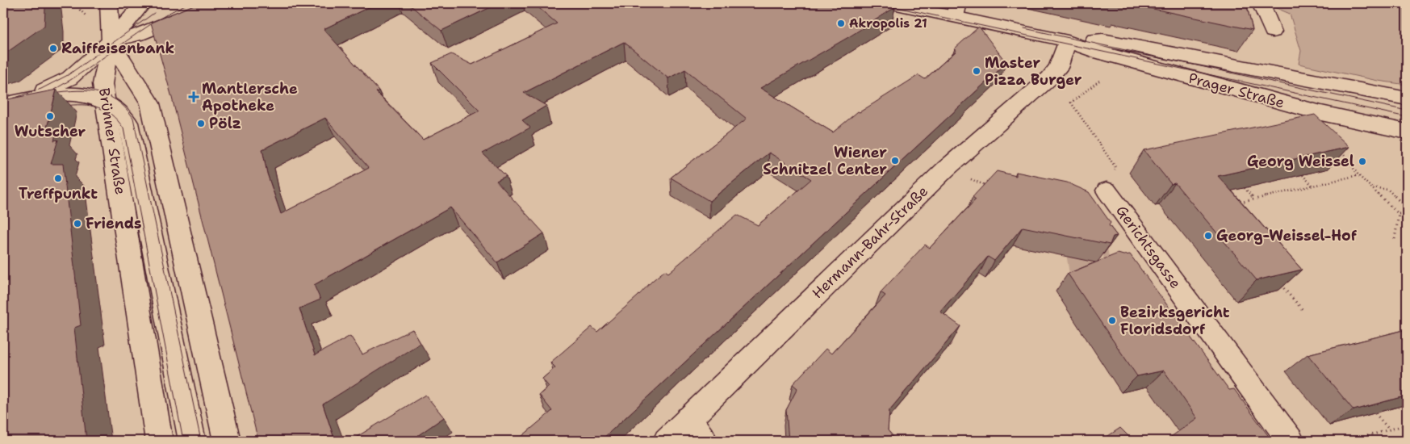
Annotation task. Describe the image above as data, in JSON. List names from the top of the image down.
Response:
{
  "streets": {
    "main road": [
      "Prager Straße",
      "Brünner Straße",
      "Hermann-Bahr-Straße",
      "Gerichtsgasse"
    ]
  },
  "crossings": [
    ["Prager Straße", "Hermann-Bahr-Straße"]
  ],
  "places": {
    "other": [
      "Akropolis 21",
      "Raiffeisenbank",
      "Master Pizza Burger",
      "Wutscher",
      "Pölz",
      "Wiener Schnitzel Center",
      "Georg Weissel",
      "Treffpunkt",
      "Friends",
      "Georg-Weissel-Hof",
      "Bezirksgericht Floridsdorf"
    ],
    "health": ["Mantlersche Apotheke"]
  }
}
